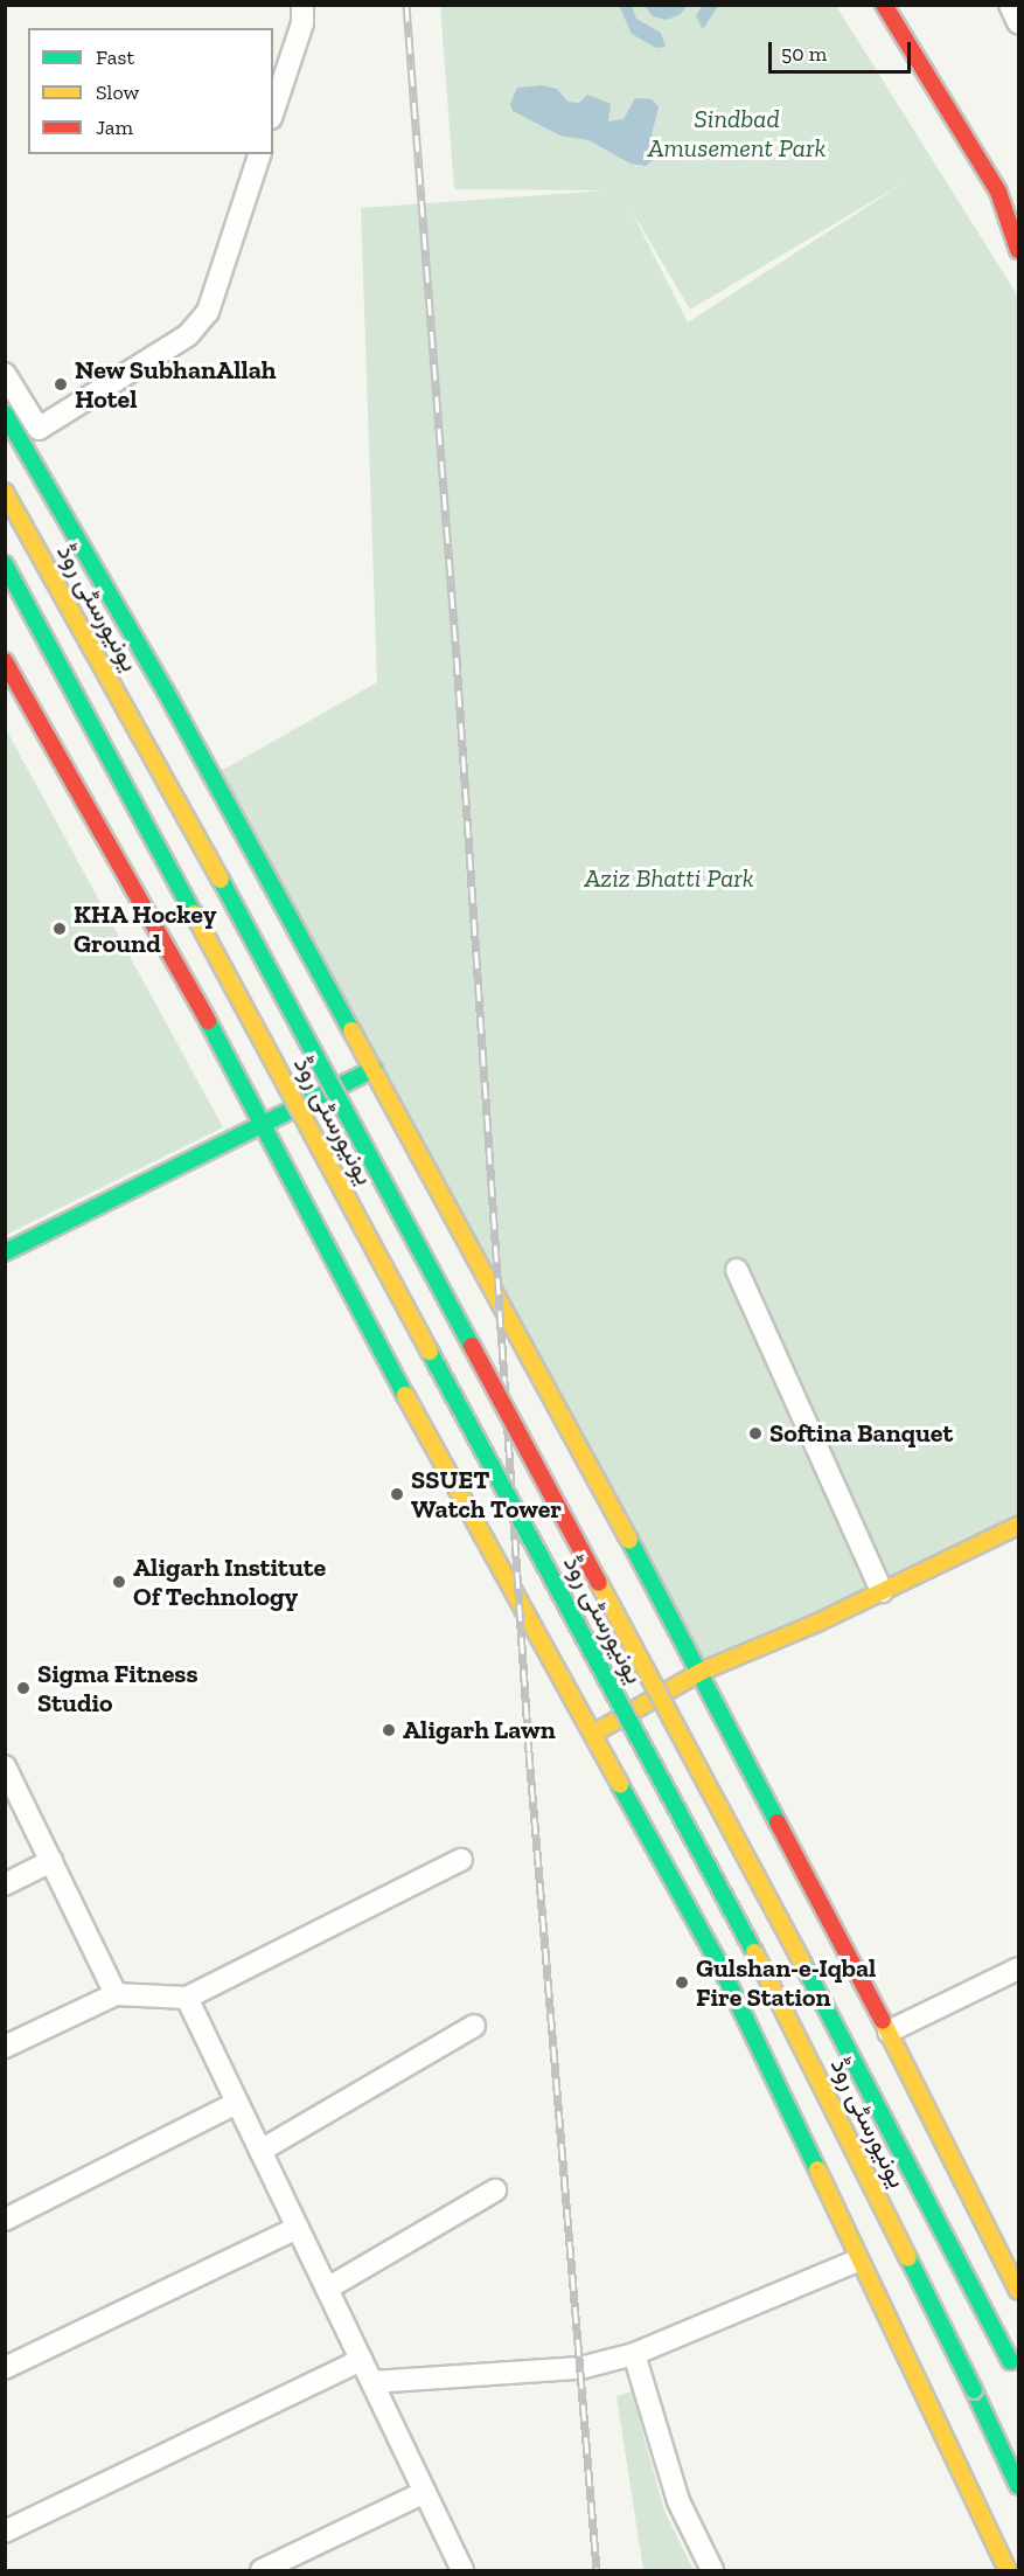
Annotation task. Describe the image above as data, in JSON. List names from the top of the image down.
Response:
{
  "streets": {
    "street": ["یونیورسٹی روڈ"]
  },
  "parks": ["Sindbad Amusement Park", "Aziz Bhatti Park"],
  "places": [
    "New SubhanAllah Hotel",
    "KHA Hockey Ground",
    "Softina Banquet",
    "SSUET Watch Tower",
    "Aligarh Institute Of Technology",
    "Sigma Fitness Studio",
    "Aligarh Lawn",
    "Gulshan-e-Iqbal Fire Station"
  ],
  "legend": ["Fast", "Slow", "Jam"],
  "scale_bar": "50 m"
}
